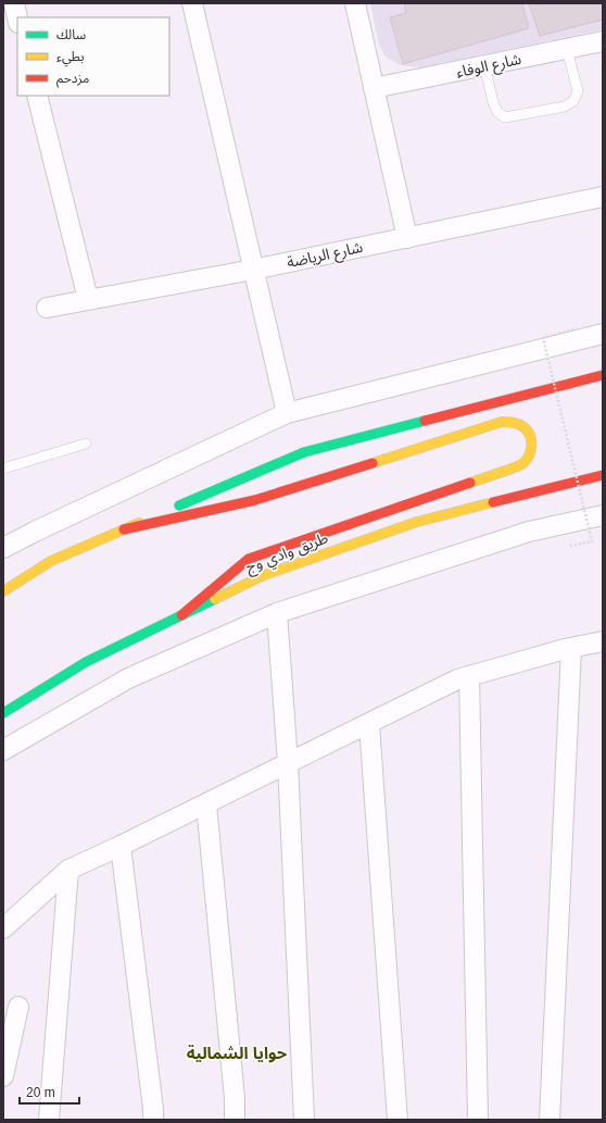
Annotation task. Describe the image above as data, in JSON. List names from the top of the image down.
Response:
{
  "streets": {
    "main road": ["طريق وادي وج"],
    "street": ["شارع الوفاء", "شارع الرياضة"]
  },
  "districts": ["حوايا الشمالية"],
  "legend": ["سالك", "بطيء", "مزدحم"],
  "scale_bar": "20 m"
}
